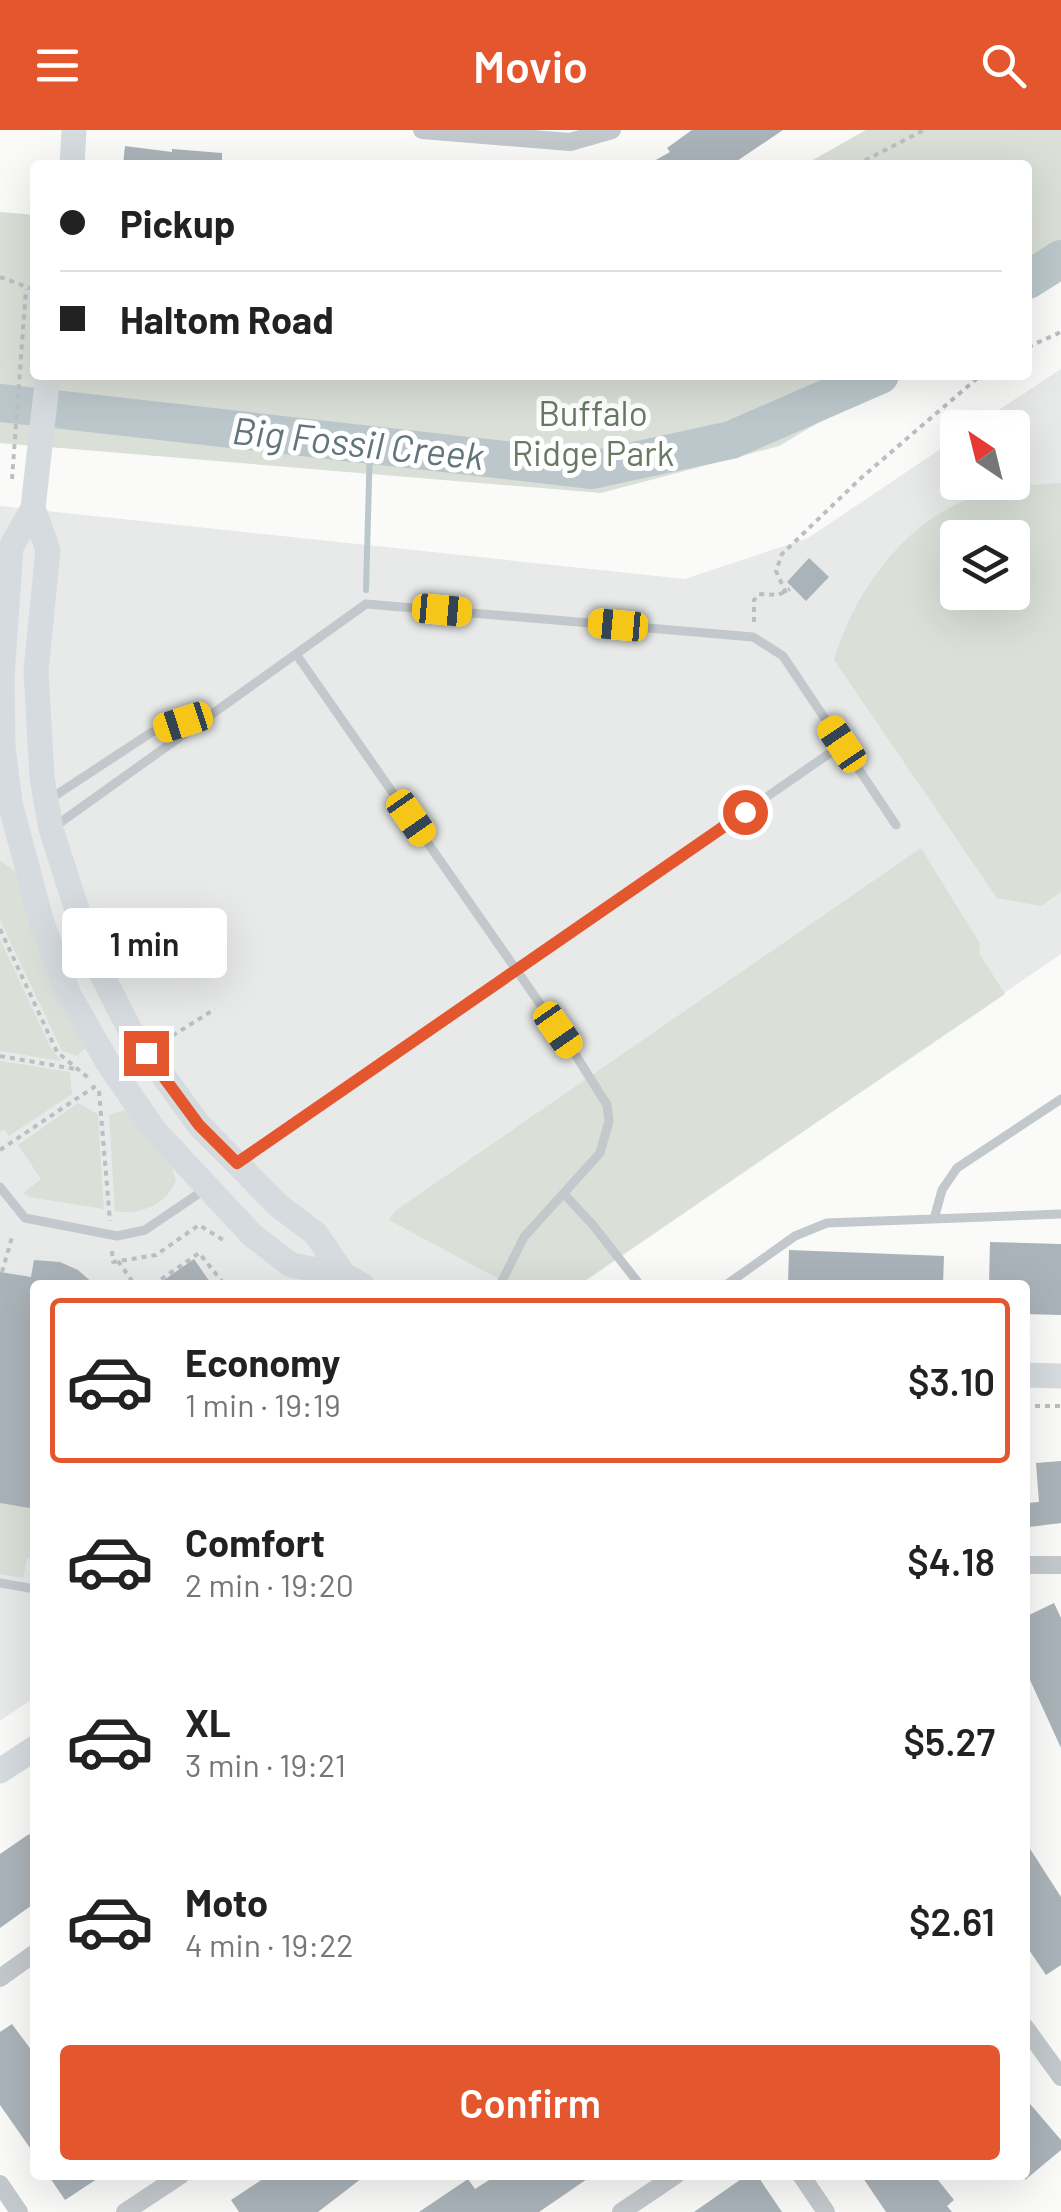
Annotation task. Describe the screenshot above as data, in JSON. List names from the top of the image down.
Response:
{
  "water": ["Big Fossil Creek"],
  "parks": ["Buffalo Ridge Park"],
  "north": "top left",
  "page": {
    "header": "Movio",
    "banner": ["Pickup", "Haltom Road"],
    "bubble": "1 min",
    "list": [
      {
        "name": "Economy",
        "note": "1 min · 19:19",
        "value": "$3.10"
      },
      {
        "name": "Comfort",
        "note": "2 min · 19:20",
        "value": "$4.18"
      },
      {
        "name": "XL",
        "note": "3 min · 19:21",
        "value": "$5.27"
      },
      {
        "name": "Moto",
        "note": "4 min · 19:22",
        "value": "$2.61"
      }
    ],
    "buttons": "Confirm"
  }
}
